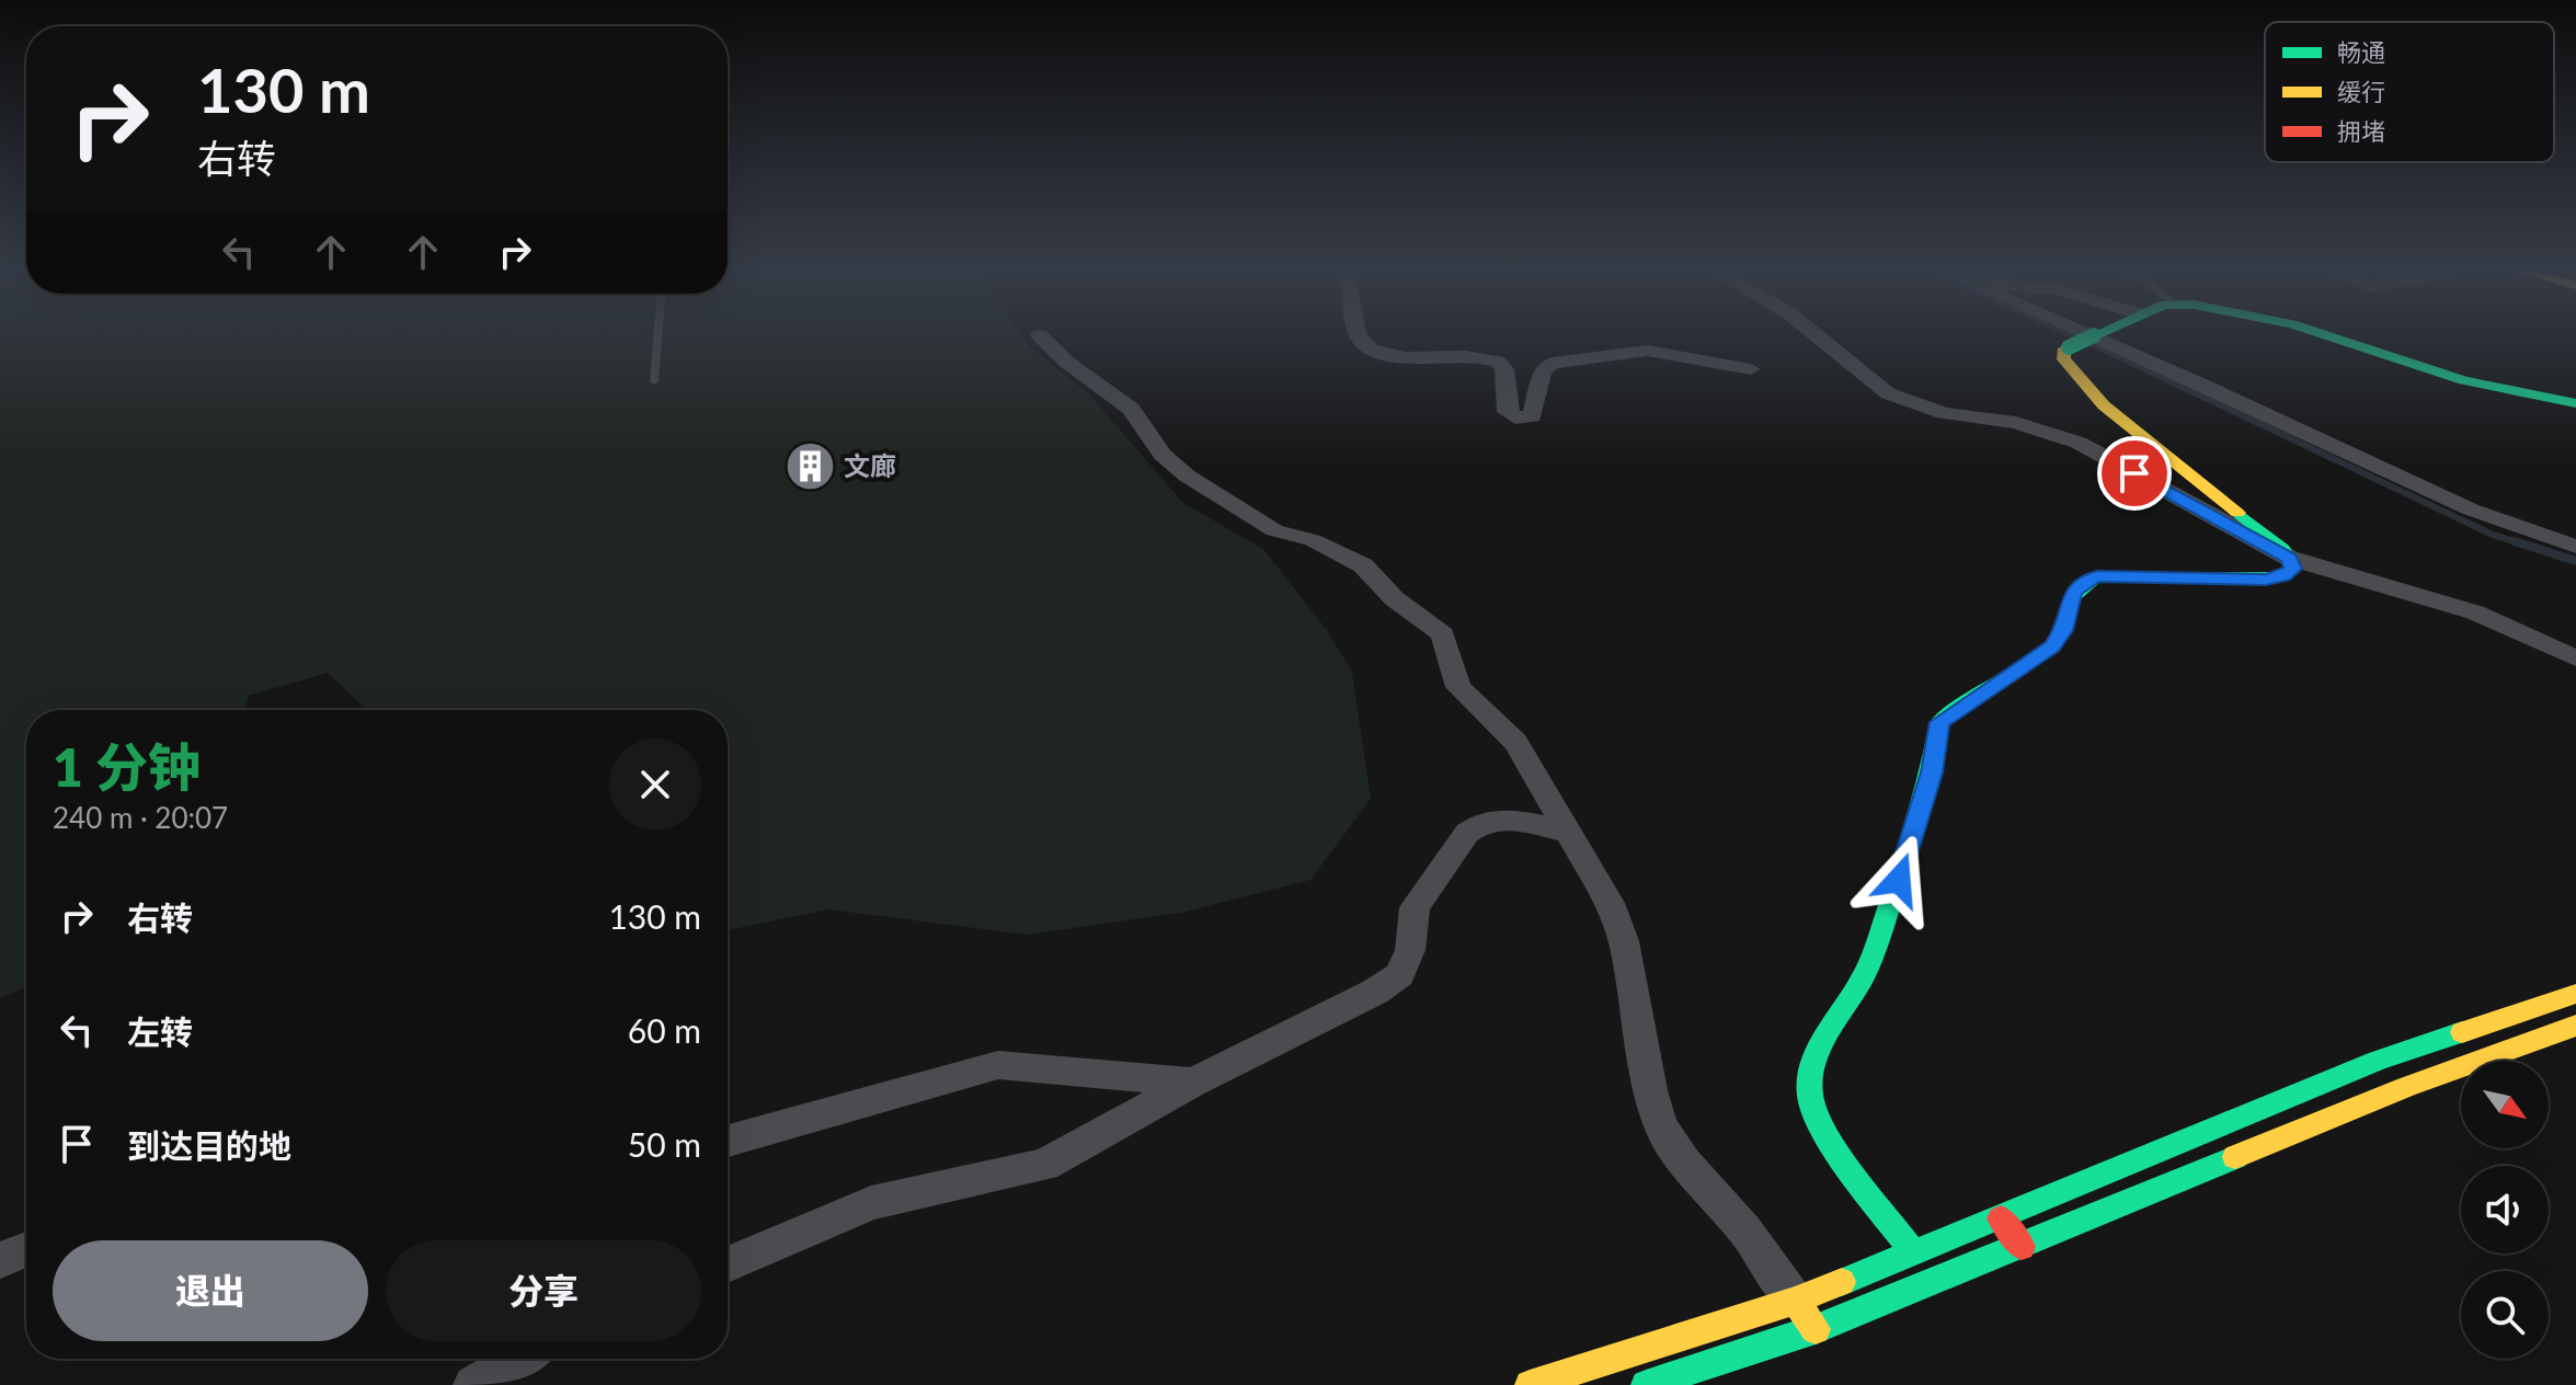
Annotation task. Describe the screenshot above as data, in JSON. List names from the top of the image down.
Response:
{
  "places": {
    "building": ["文廊"]
  },
  "legend": ["畅通", "缓行", "拥堵"],
  "north": "bottom right",
  "page": {
    "turn": ["130 m", "右转"],
    "heading": ["1 分钟", "240 m · 20:07"],
    "list": [
      {
        "name": "右转",
        "value": "130 m"
      },
      {
        "name": "左转",
        "value": "60 m"
      },
      {
        "name": "到达目的地",
        "value": "50 m"
      }
    ],
    "buttons": ["退出", "分享"]
  }
}
